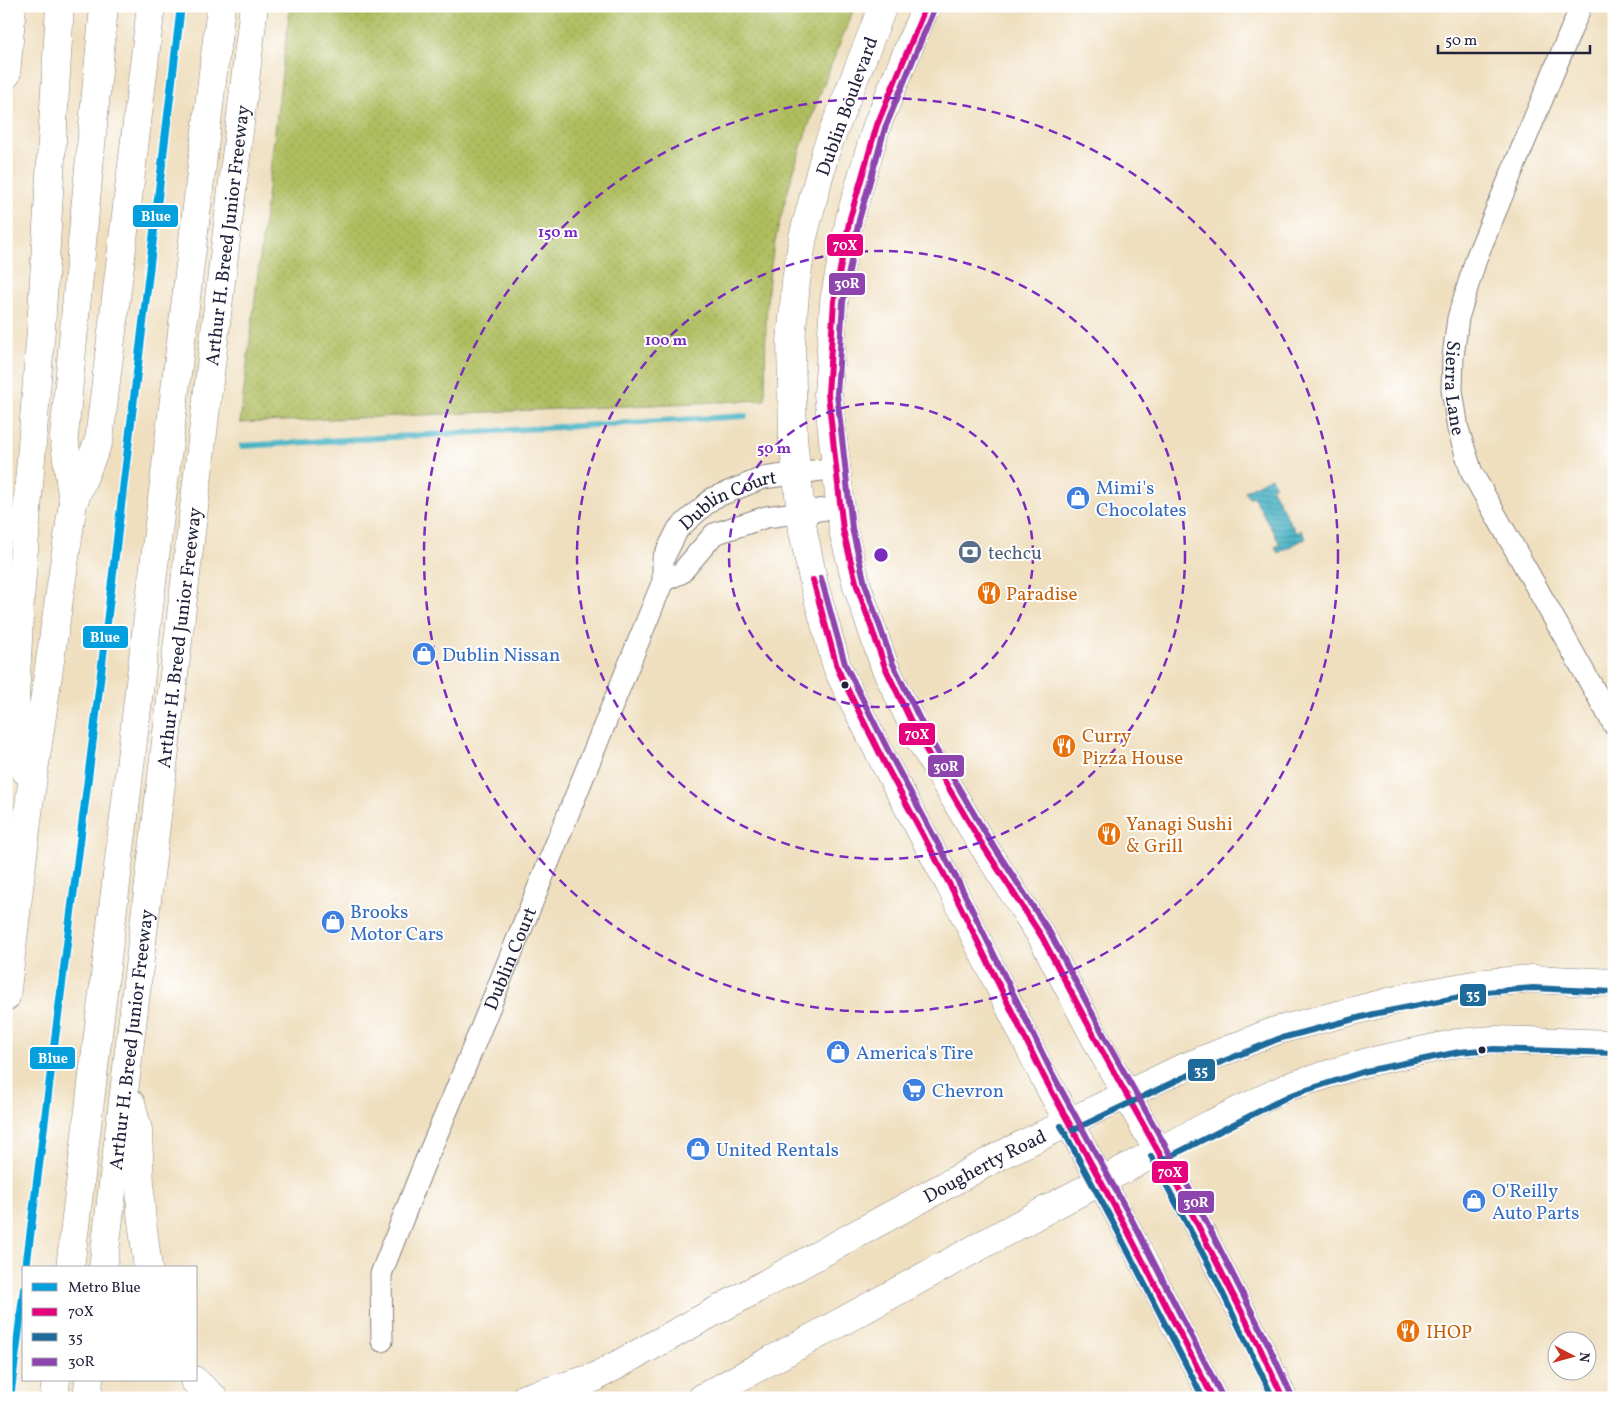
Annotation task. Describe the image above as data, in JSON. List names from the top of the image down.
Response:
{
  "streets": {
    "main road": ["Dublin Boulevard", "Arthur H. Breed Junior Freeway", "Dougherty Road"],
    "street": ["Sierra Lane", "Dublin Court"]
  },
  "crossings": [
    ["Dublin Boulevard", "Dublin Court"],
    ["Dublin Boulevard", "Dougherty Road"]
  ],
  "places": {
    "shop": [
      "Mimi's Chocolates",
      "Dublin Nissan",
      "Brooks Motor Cars",
      "America's Tire",
      "United Rentals",
      "O'Reilly Auto Parts"
    ],
    "bank": ["techcu"],
    "restaurant": [
      "Paradise",
      "Curry Pizza House",
      "Yanagi Sushi & Grill",
      "IHOP"
    ],
    "supermarket": ["Chevron"]
  },
  "lines": [
    "metro line Blue",
    "transit line 70X",
    "transit line 30R",
    "transit line 35"
  ],
  "legend": [
    "Metro Blue",
    "70X",
    "35",
    "30R"
  ],
  "scale_bar": "50 m",
  "north": "right",
  "rings": ["150 m", "100 m", "50 m"]
}
